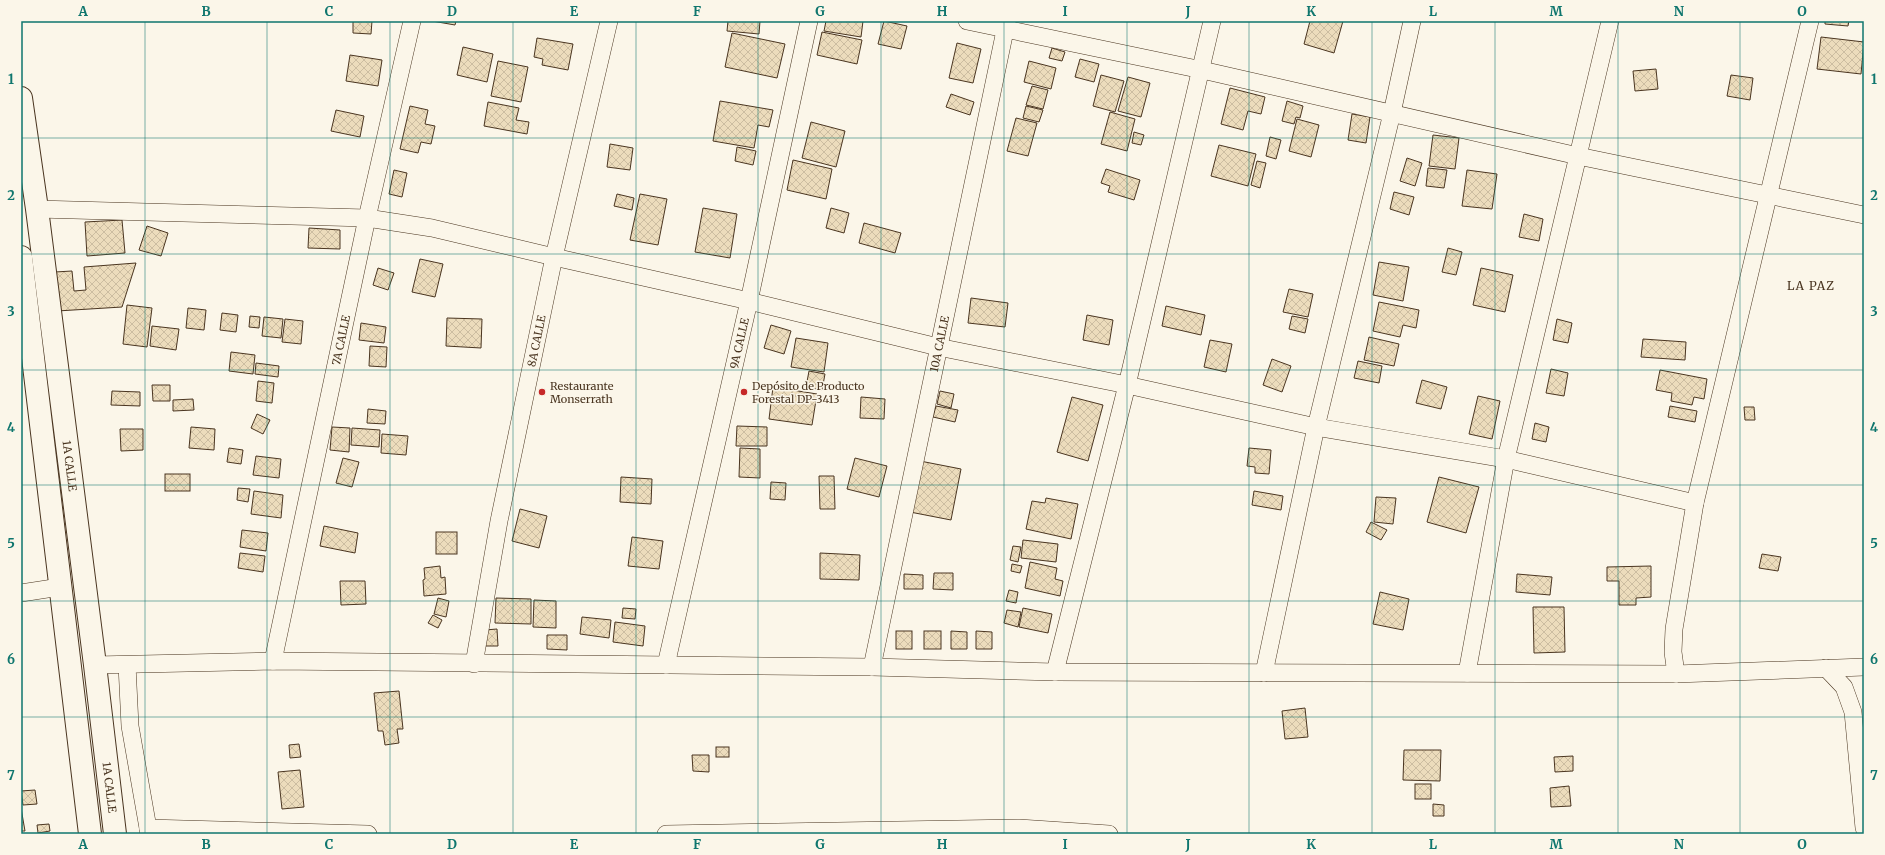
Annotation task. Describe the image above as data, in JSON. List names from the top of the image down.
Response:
{
  "streets": {
    "main road": ["1A CALLE"],
    "street": [
      "7A CALLE",
      "8A CALLE",
      "9A CALLE",
      "10A CALLE"
    ]
  },
  "districts": ["LA PAZ"],
  "places": ["Restaurante Monserrath", "Depósito de Producto Forestal DP-3413"],
  "grid": {
    "columns": [
      "A",
      "B",
      "C",
      "D",
      "E",
      "F",
      "G",
      "H",
      "I",
      "J",
      "K",
      "L",
      "M",
      "N",
      "O"
    ],
    "rows": [
      "1",
      "2",
      "3",
      "4",
      "5",
      "6",
      "7"
    ]
  }
}
